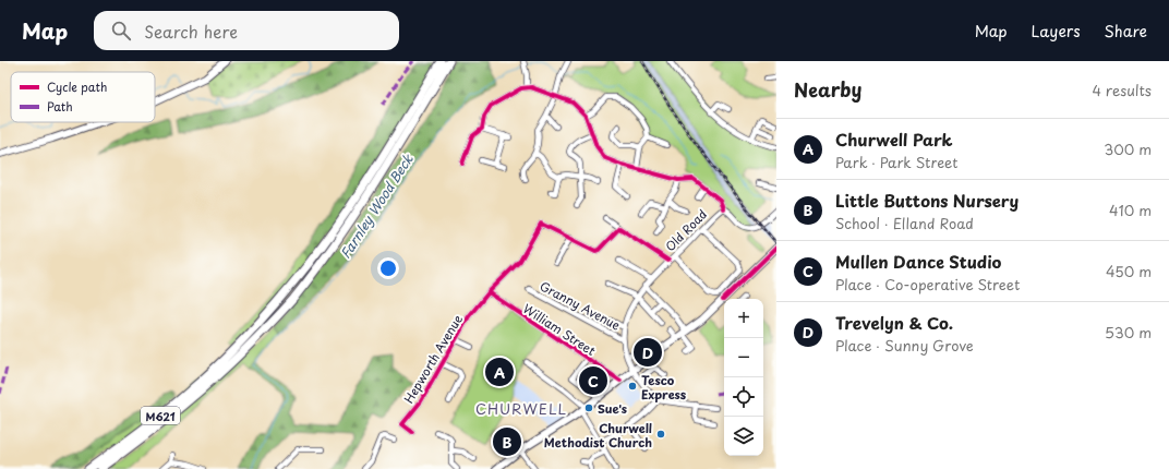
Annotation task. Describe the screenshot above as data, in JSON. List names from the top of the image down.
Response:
{
  "streets": {
    "highway": ["M621"],
    "street": [
      "Old Road",
      "Granny Avenue",
      "William Street",
      "Hepworth Avenue"
    ]
  },
  "crossings": [
    ["Old Road", "Granny Avenue"],
    ["William Street", "Hepworth Avenue"]
  ],
  "districts": ["CHURWELL"],
  "water": ["Farnley Wood Beck"],
  "places": ["Tesco Express", "Sue's", "Churwell Methodist Church"],
  "legend": ["Cycle path", "Path"],
  "page": {
    "header": "Map",
    "search": "Search here",
    "nav": ["Map", "Layers", "Share"],
    "heading": ["Nearby", "4 results"],
    "list": [
      {
        "mark": "A",
        "name": "Churwell Park",
        "note": "Park · Park Street",
        "value": "300 m"
      },
      {
        "mark": "B",
        "name": "Little Buttons Nursery",
        "note": "School · Elland Road",
        "value": "410 m"
      },
      {
        "mark": "C",
        "name": "Mullen Dance Studio",
        "note": "Place · Co-operative Street",
        "value": "450 m"
      },
      {
        "mark": "D",
        "name": "Trevelyn & Co.",
        "note": "Place · Sunny Grove",
        "value": "530 m"
      }
    ],
    "map_buttons": ["+", "−"],
    "pins": [
      "D",
      "A",
      "C",
      "B"
    ]
  }
}
